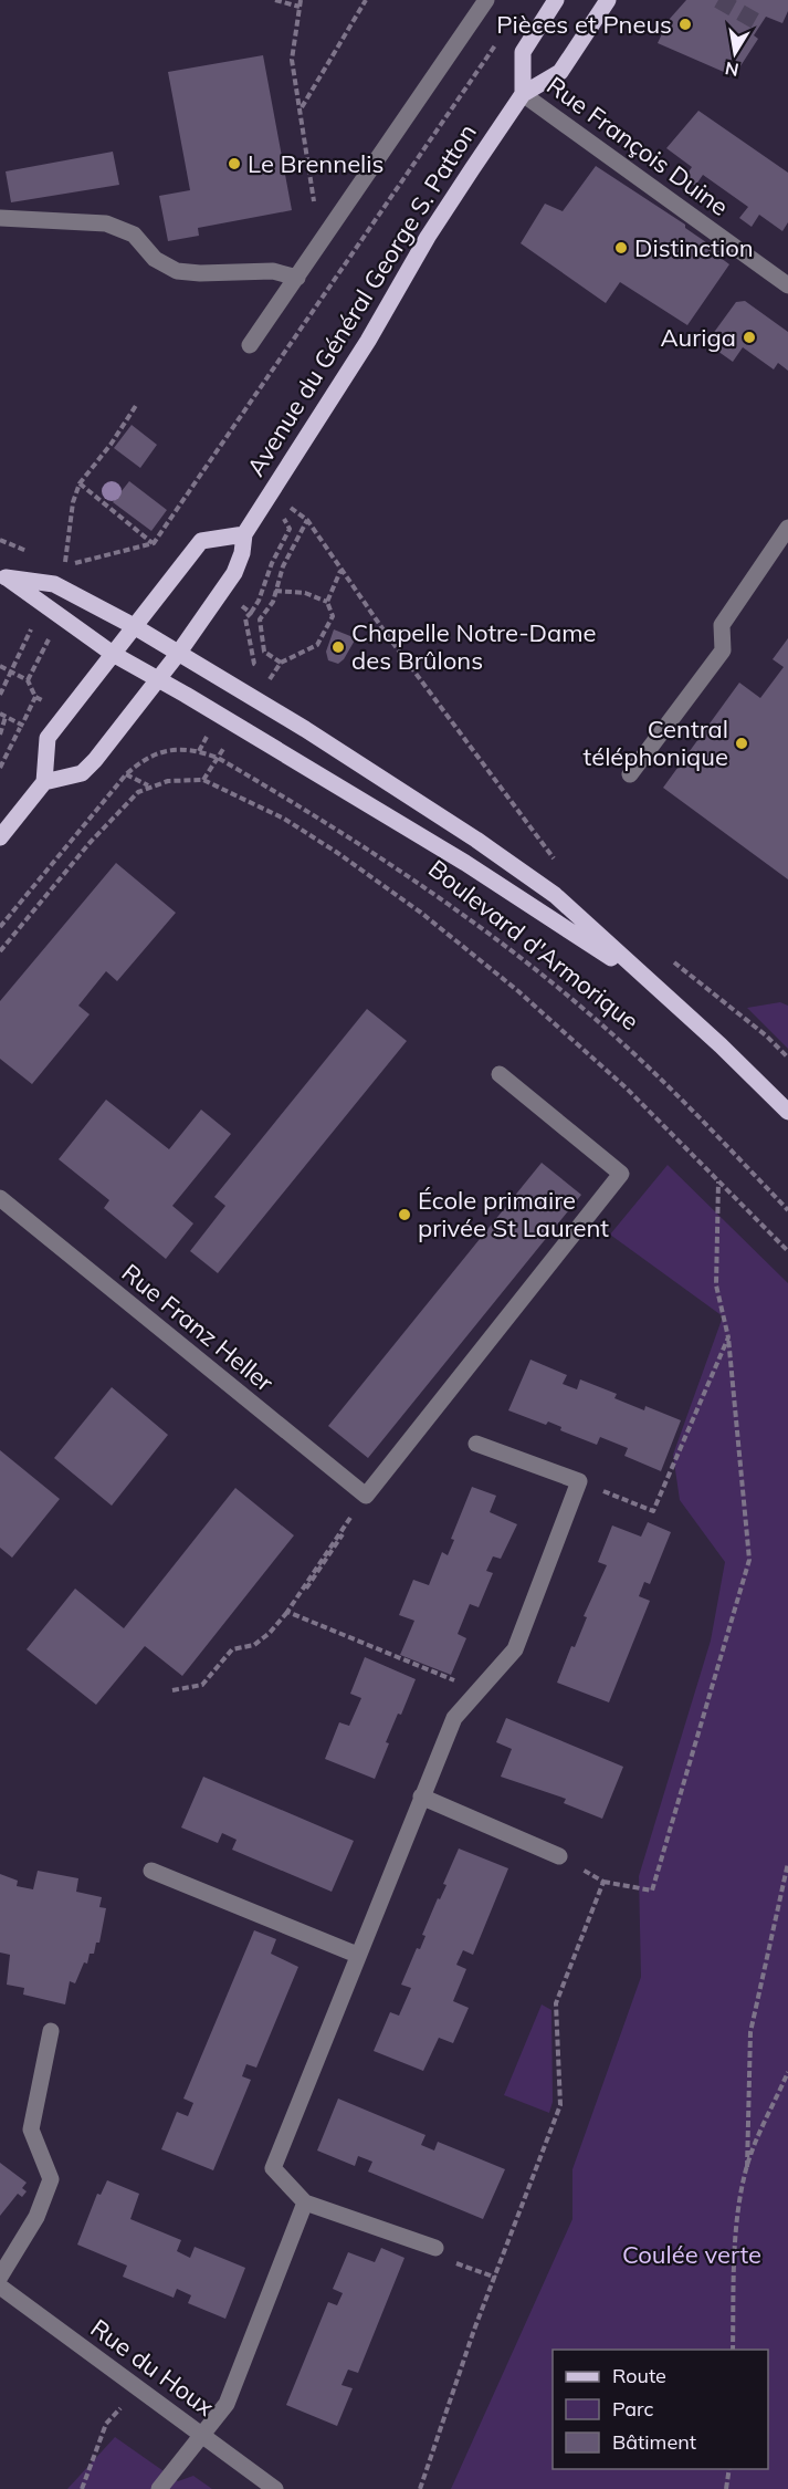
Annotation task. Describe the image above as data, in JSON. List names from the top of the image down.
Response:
{
  "streets": {
    "main road": ["Avenue du Général George S. Patton", "Boulevard d'Armorique"],
    "street": ["Rue François Duine", "Rue Franz Heller", "Rue du Houx"]
  },
  "crossings": [
    ["Rue François Duine", "Avenue du Général George S. Patton"],
    ["Avenue du Général George S. Patton", "Boulevard d'Armorique"]
  ],
  "parks": ["Coulée verte"],
  "places": [
    "Pièces et Pneus",
    "Le Brennelis",
    "Distinction",
    "Auriga",
    "Chapelle Notre-Dame des Brûlons",
    "Central téléphonique",
    "École primaire privée St Laurent"
  ],
  "legend": ["Route", "Parc", "Bâtiment"],
  "north": "bottom"
}
